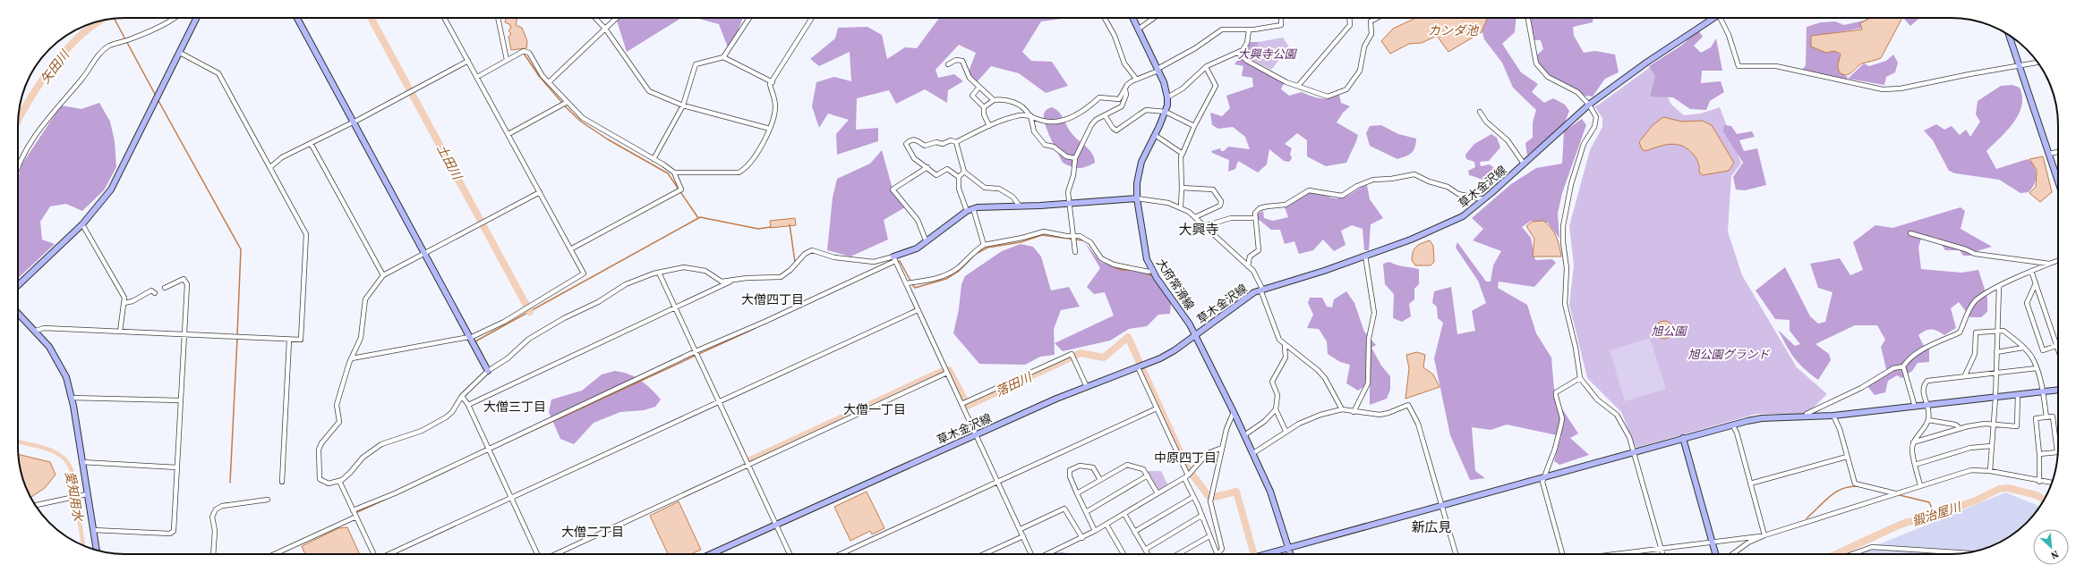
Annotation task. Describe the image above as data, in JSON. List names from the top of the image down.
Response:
{
  "streets": {
    "street": ["草木金沢線", "大府常滑線"]
  },
  "crossings": [
    ["草木金沢線", "大府常滑線"]
  ],
  "districts": [
    "大興寺",
    "大僧四丁目",
    "大僧三丁目",
    "大僧一丁目",
    "中原四丁目",
    "新広見",
    "大僧二丁目"
  ],
  "water": [
    "カンダ池",
    "矢田川",
    "土田川",
    "落田川",
    "愛知用水",
    "鍛治屋川"
  ],
  "parks": ["大興寺公園", "旭公園", "旭公園グランド"],
  "north": "bottom right"
}
